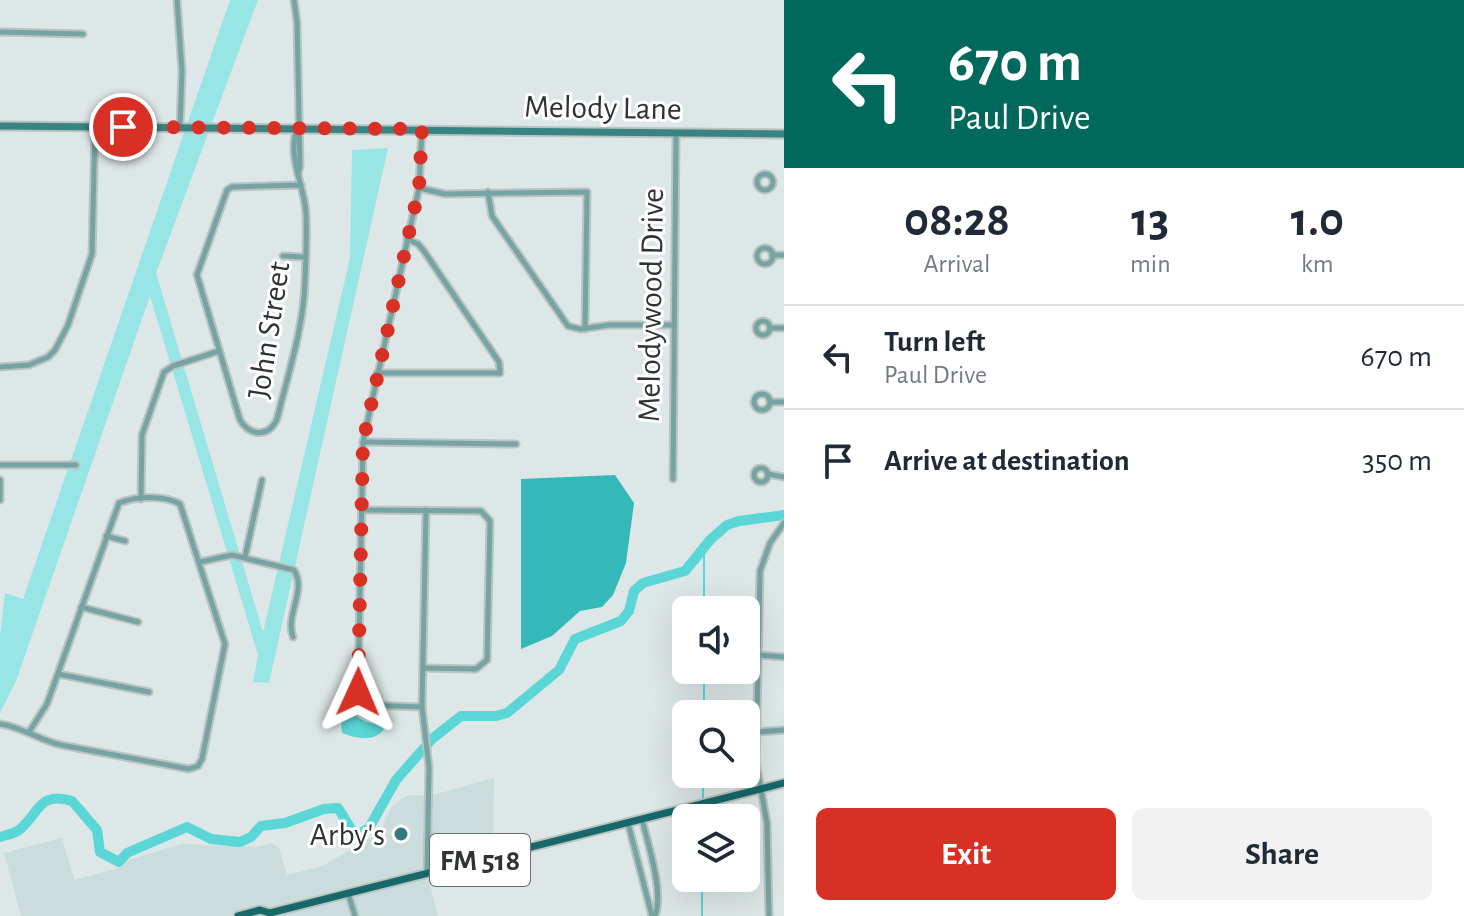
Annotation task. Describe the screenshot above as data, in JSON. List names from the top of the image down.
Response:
{
  "streets": {
    "main road": ["FM 518"],
    "street": ["Melody Lane", "Melodywood Drive", "John Street"]
  },
  "crossings": [
    ["Melody Lane", "Melodywood Drive"],
    ["Melody Lane", "John Street"]
  ],
  "places": ["Arby's"],
  "page": {
    "turn": ["670 m", "Paul Drive"],
    "eta": [
      "08:28",
      "Arrival",
      "13",
      "min",
      "1.0",
      "km"
    ],
    "list": [
      {
        "name": "Turn left",
        "note": "Paul Drive",
        "value": "670 m"
      },
      {
        "name": "Arrive at destination",
        "value": "350 m"
      }
    ],
    "buttons": ["Exit", "Share"]
  }
}
